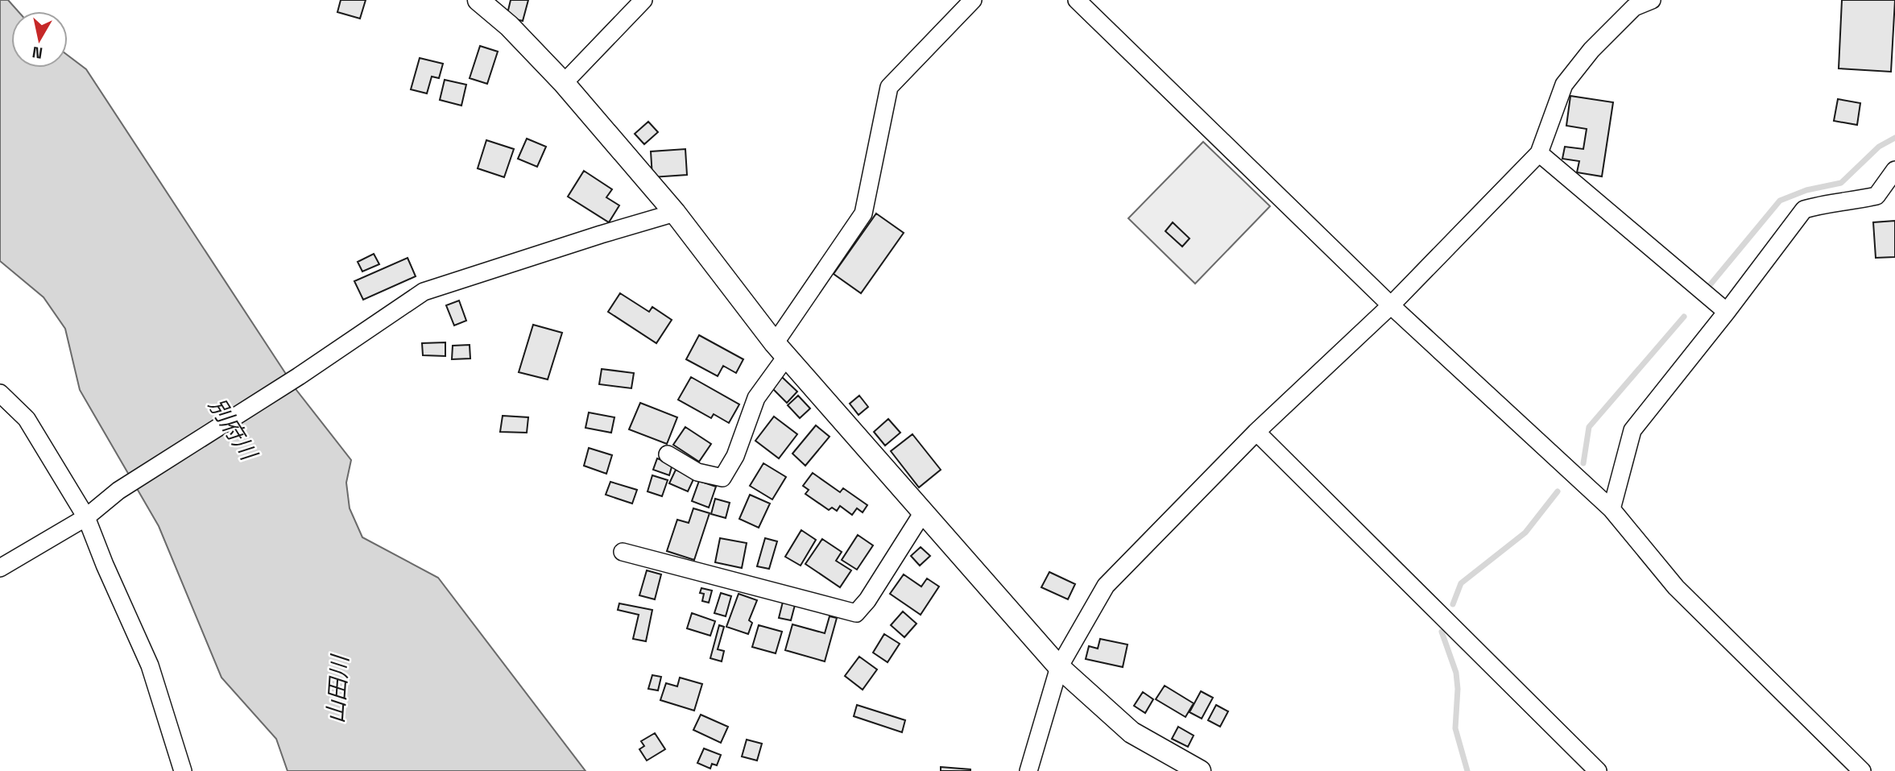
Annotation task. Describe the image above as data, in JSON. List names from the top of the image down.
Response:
{
  "water": ["別府川", "山田川"],
  "north": "bottom"
}
